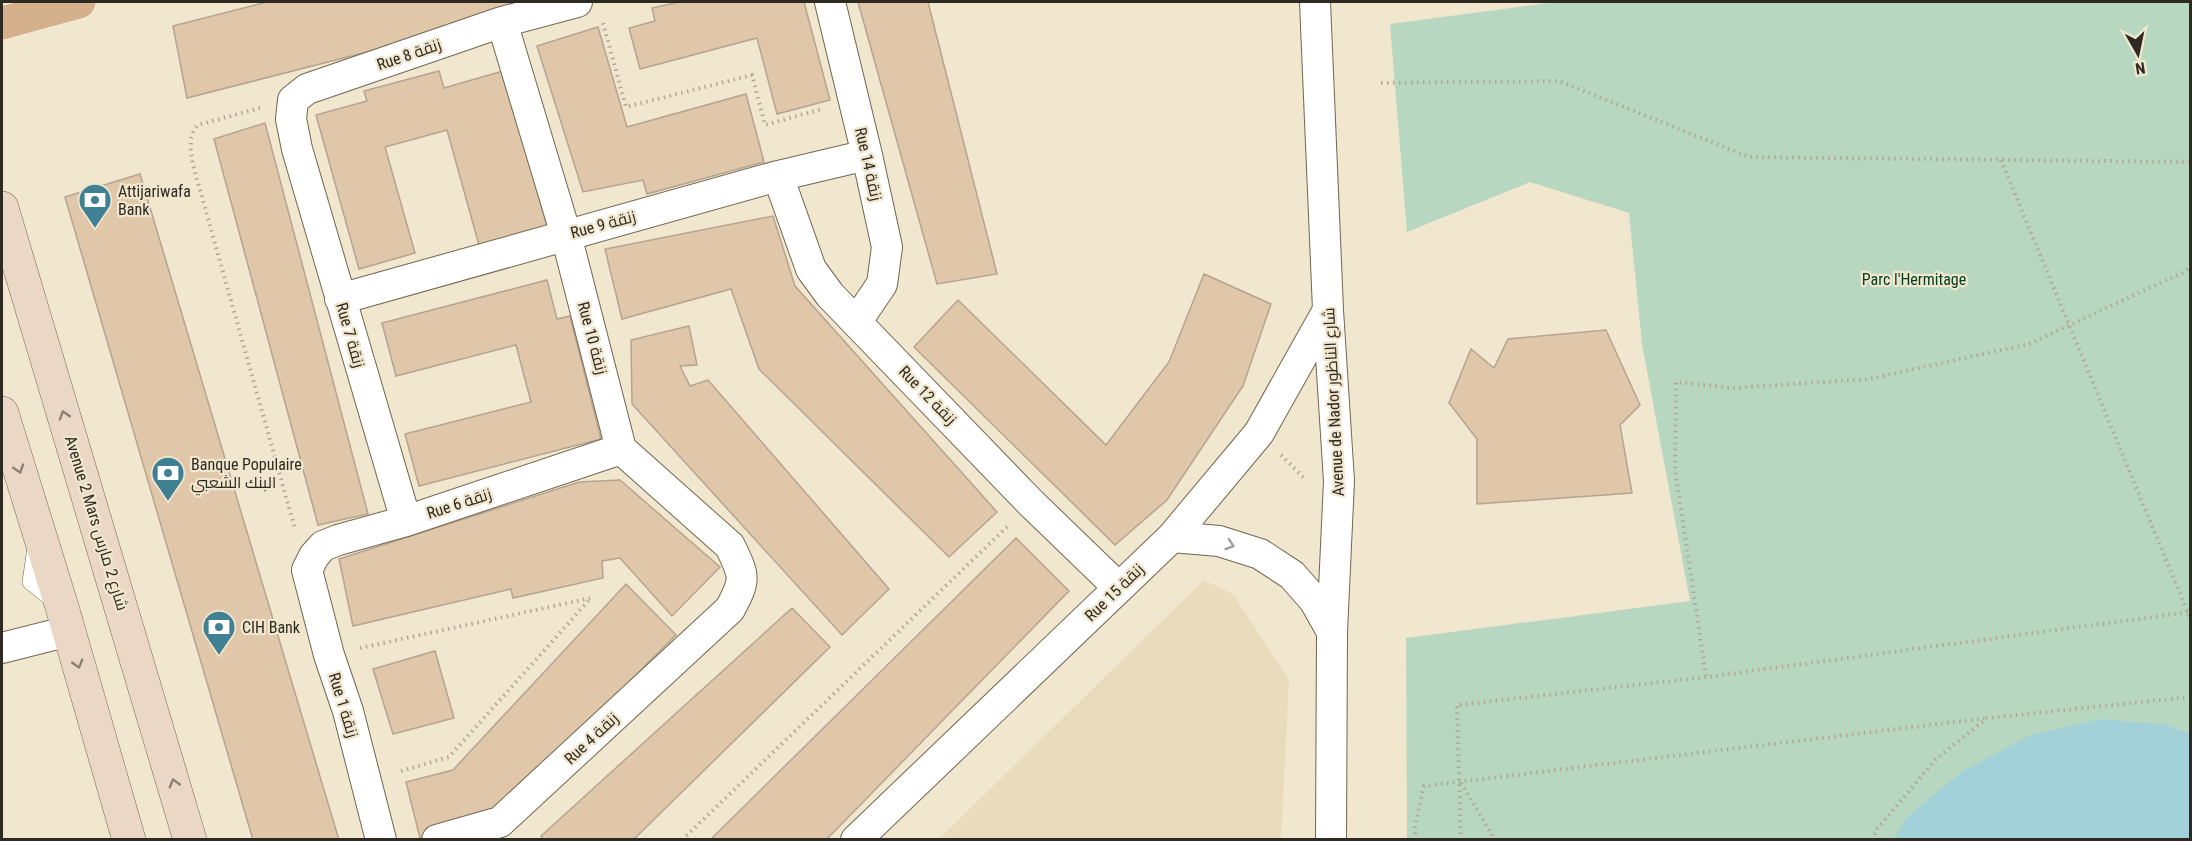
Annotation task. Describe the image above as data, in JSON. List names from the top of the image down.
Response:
{
  "streets": {
    "main road": ["Avenue 2 Mars شارع 2 مارس"],
    "street": [
      "Rue 8 زنقة",
      "Rue 14 زنقة",
      "Rue 9 زنقة",
      "Rue 7 زنقة",
      "Rue 10 زنقة",
      "Rue 12 زنقة",
      "Avenue de Nador شارع الناظور",
      "Rue 6 زنقة",
      "Rue 15 زنقة",
      "Rue 1 زنقة",
      "Rue 4 زنقة"
    ]
  },
  "crossings": [
    ["Rue 8 زنقة", "Rue 7 زنقة"],
    ["Rue 8 زنقة", "Rue 10 زنقة"],
    ["Rue 14 زنقة", "Rue 9 زنقة"],
    ["Rue 14 زنقة", "Rue 12 زنقة"],
    ["Rue 9 زنقة", "Rue 7 زنقة"],
    ["Rue 9 زنقة", "Rue 10 زنقة"],
    ["Rue 9 زنقة", "Rue 12 زنقة"],
    ["Rue 7 زنقة", "Rue 6 زنقة"],
    ["Rue 10 زنقة", "Rue 6 زنقة"],
    ["Rue 10 زنقة", "Rue 4 زنقة"],
    ["Rue 12 زنقة", "Rue 15 زنقة"],
    ["Avenue de Nador شارع الناظور", "Rue 15 زنقة"],
    ["Rue 6 زنقة", "Rue 1 زنقة"],
    ["Rue 6 زنقة", "Rue 4 زنقة"]
  ],
  "parks": ["Parc l'Hermitage"],
  "places": {
    "bank": ["Attijariwafa Bank", "Banque Populaire البنك الشعبي", "CIH Bank"]
  },
  "north": "bottom"
}
